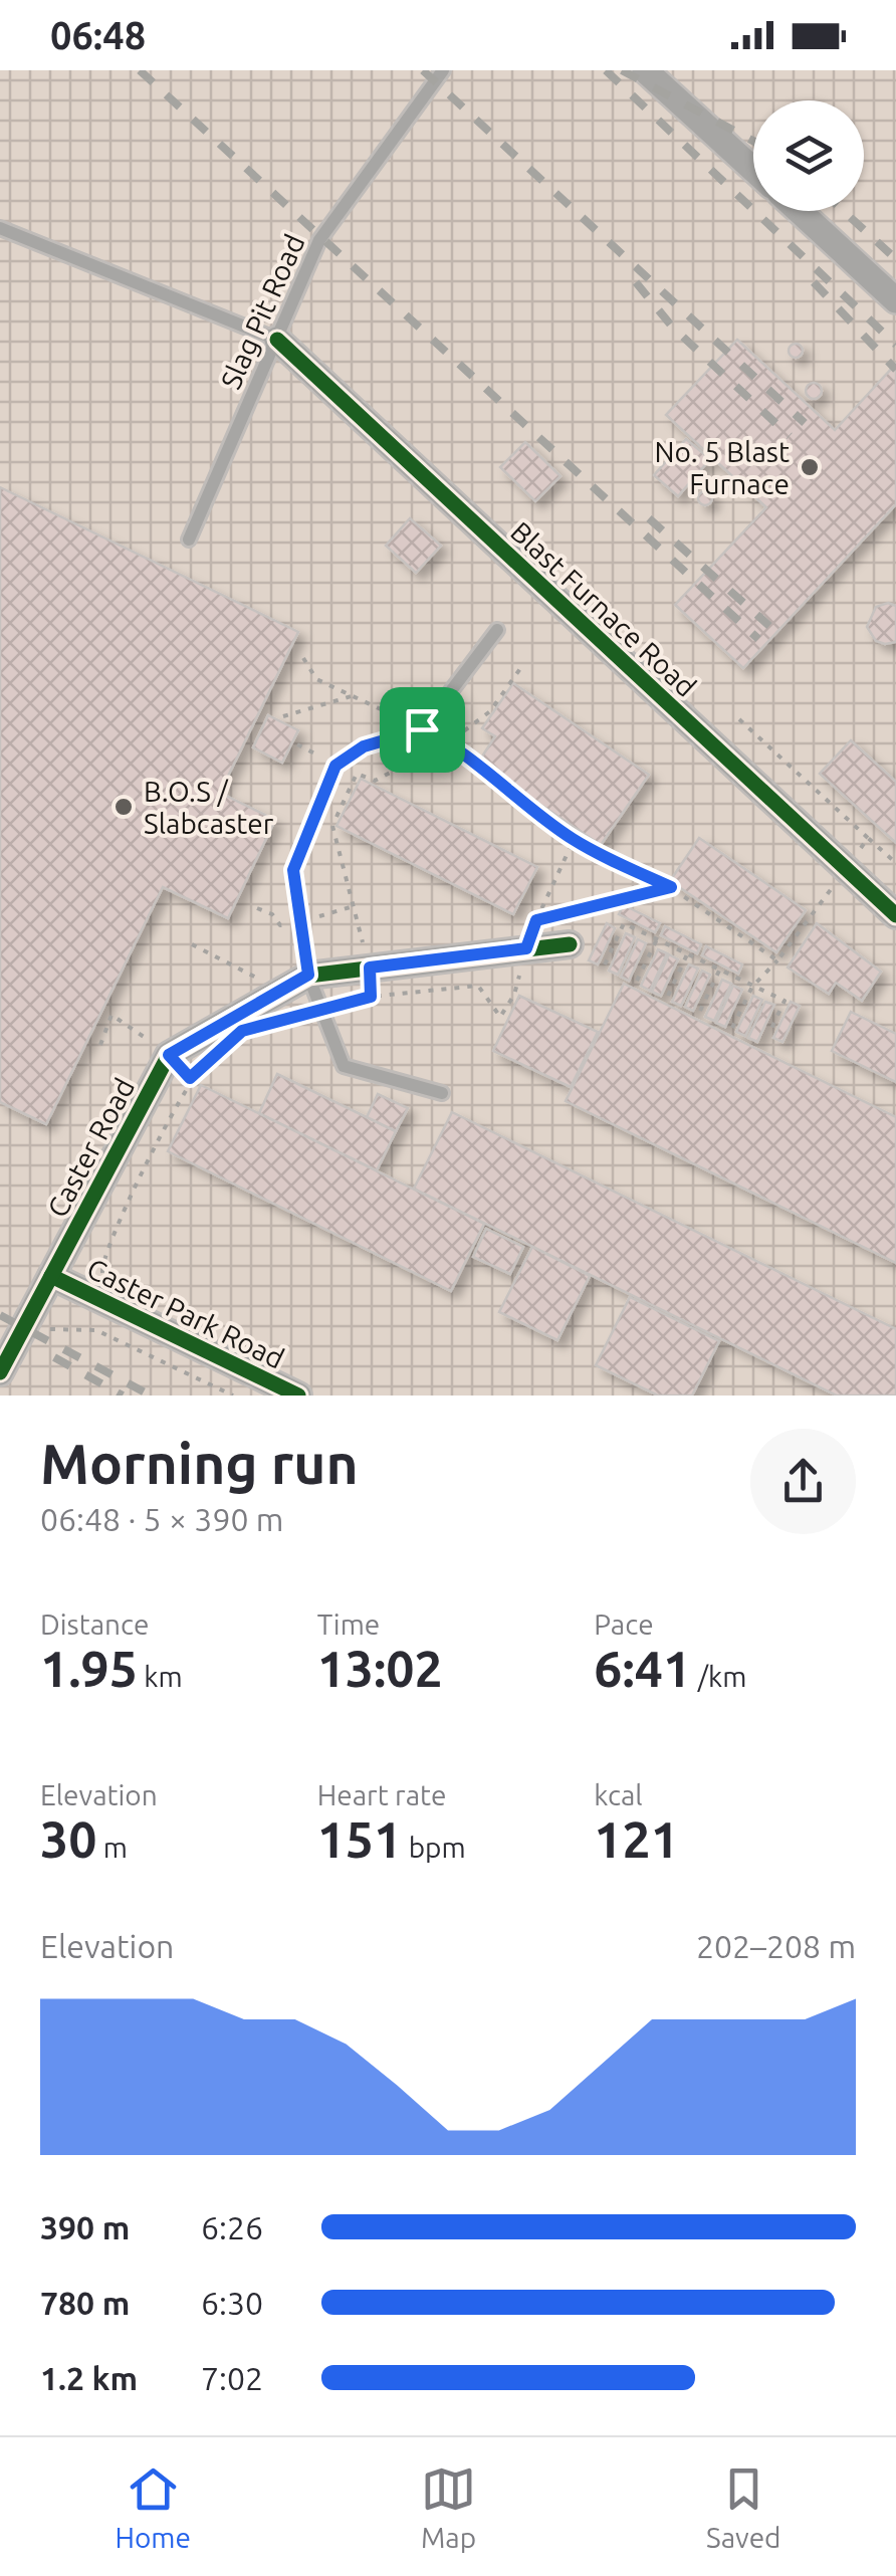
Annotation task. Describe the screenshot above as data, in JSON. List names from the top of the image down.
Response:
{
  "streets": {
    "street": ["Blast Furnace Road", "Caster Road", "Caster Park Road"],
    "lane": ["Slag Pit Road"]
  },
  "crossings": [
    ["Slag Pit Road", "Blast Furnace Road"],
    ["Caster Road", "Caster Park Road"]
  ],
  "places": ["No. 5 Blast Furnace", "B.O.S / Slabcaster"],
  "page": {
    "status": "06:48",
    "heading": ["Morning run", "06:48 · 5 × 390 m"],
    "stats": [
      ["Distance", "1.95 km"],
      ["Time", "13:02"],
      ["Pace", "6:41 /km"],
      ["Elevation", "30 m"],
      ["Heart rate", "151 bpm"],
      ["kcal", "121"]
    ],
    "chart": ["Elevation", "202–208 m"],
    "list": [
      {
        "name": "390 m",
        "note": "6:26"
      },
      {
        "name": "780 m",
        "note": "6:30"
      },
      {
        "name": "1.2 km",
        "note": "7:02"
      }
    ],
    "tabs": ["Home", "Map", "Saved"]
  }
}
